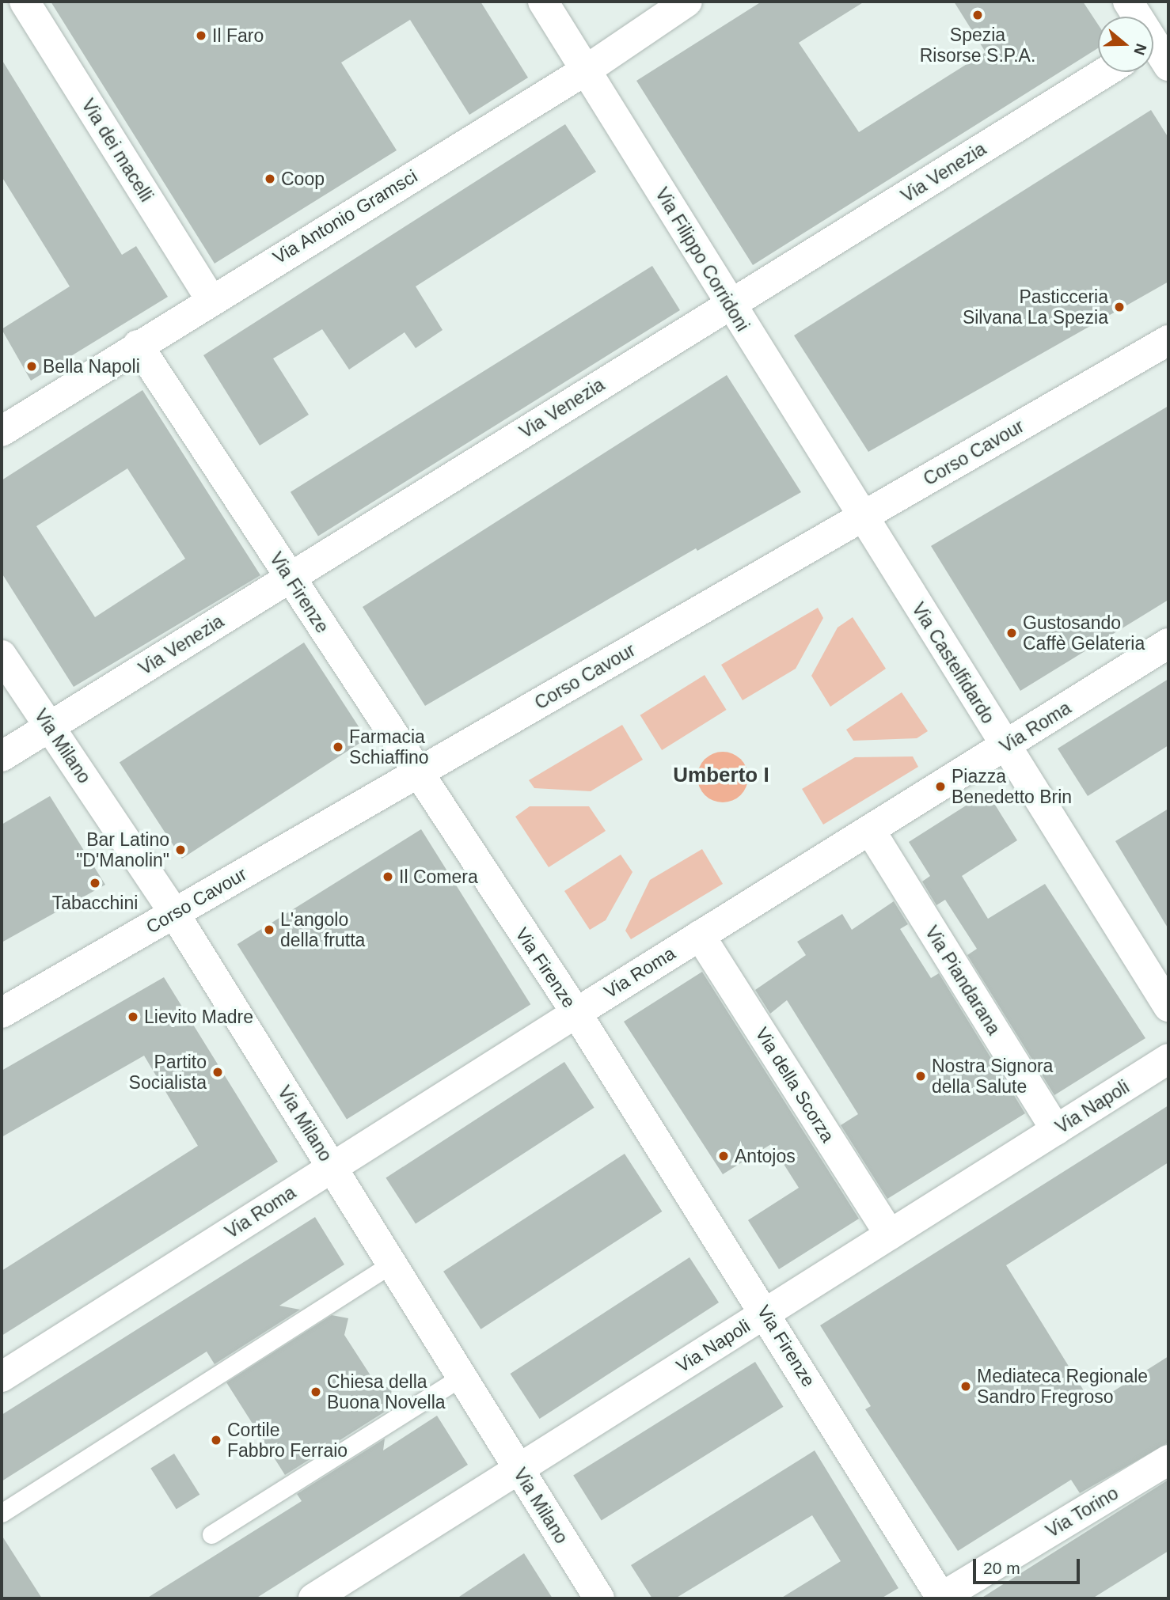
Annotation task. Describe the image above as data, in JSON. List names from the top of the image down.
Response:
{
  "streets": {
    "street": [
      "Via dei macelli",
      "Via Venezia",
      "Via Antonio Gramsci",
      "Via Filippo Corridoni",
      "Corso Cavour",
      "Via Firenze",
      "Via Castelfidardo",
      "Via Roma",
      "Via Milano",
      "Via Piandarana",
      "Via della Scorza",
      "Via Napoli",
      "Via Torino"
    ]
  },
  "crossings": [
    ["Via dei macelli", "Via Antonio Gramsci"],
    ["Via Venezia", "Via Filippo Corridoni"],
    ["Via Venezia", "Via Firenze"],
    ["Via Venezia", "Via Milano"],
    ["Via Antonio Gramsci", "Via Filippo Corridoni"],
    ["Via Antonio Gramsci", "Via Firenze"],
    ["Via Filippo Corridoni", "Corso Cavour"],
    ["Via Filippo Corridoni", "Via Castelfidardo"],
    ["Corso Cavour", "Via Firenze"],
    ["Corso Cavour", "Via Castelfidardo"],
    ["Corso Cavour", "Via Milano"],
    ["Via Firenze", "Via Roma"],
    ["Via Firenze", "Via Napoli"],
    ["Via Firenze", "Via Torino"],
    ["Via Castelfidardo", "Via Roma"],
    ["Via Roma", "Via Milano"],
    ["Via Roma", "Via Piandarana"],
    ["Via Roma", "Via della Scorza"],
    ["Via Milano", "Via Napoli"],
    ["Via Piandarana", "Via Napoli"],
    ["Via della Scorza", "Via Napoli"]
  ],
  "districts": ["Umberto I"],
  "places": [
    "Spezia Risorse S.P.A.",
    "Il Faro",
    "Coop",
    "Pasticceria Silvana La Spezia",
    "Bella Napoli",
    "Gustosando Caffè Gelateria",
    "Farmacia Schiaffino",
    "Piazza Benedetto Brin",
    "Bar Latino \"D'Manolin\"",
    "Il Comera",
    "Tabacchini",
    "L'angolo della frutta",
    "Lievito Madre",
    "Partito Socialista",
    "Nostra Signora della Salute",
    "Antojos",
    "Mediateca Regionale Sandro Fregroso",
    "Chiesa della Buona Novella",
    "Cortile Fabbro Ferraio"
  ],
  "scale_bar": "20 m",
  "north": "right"
}
